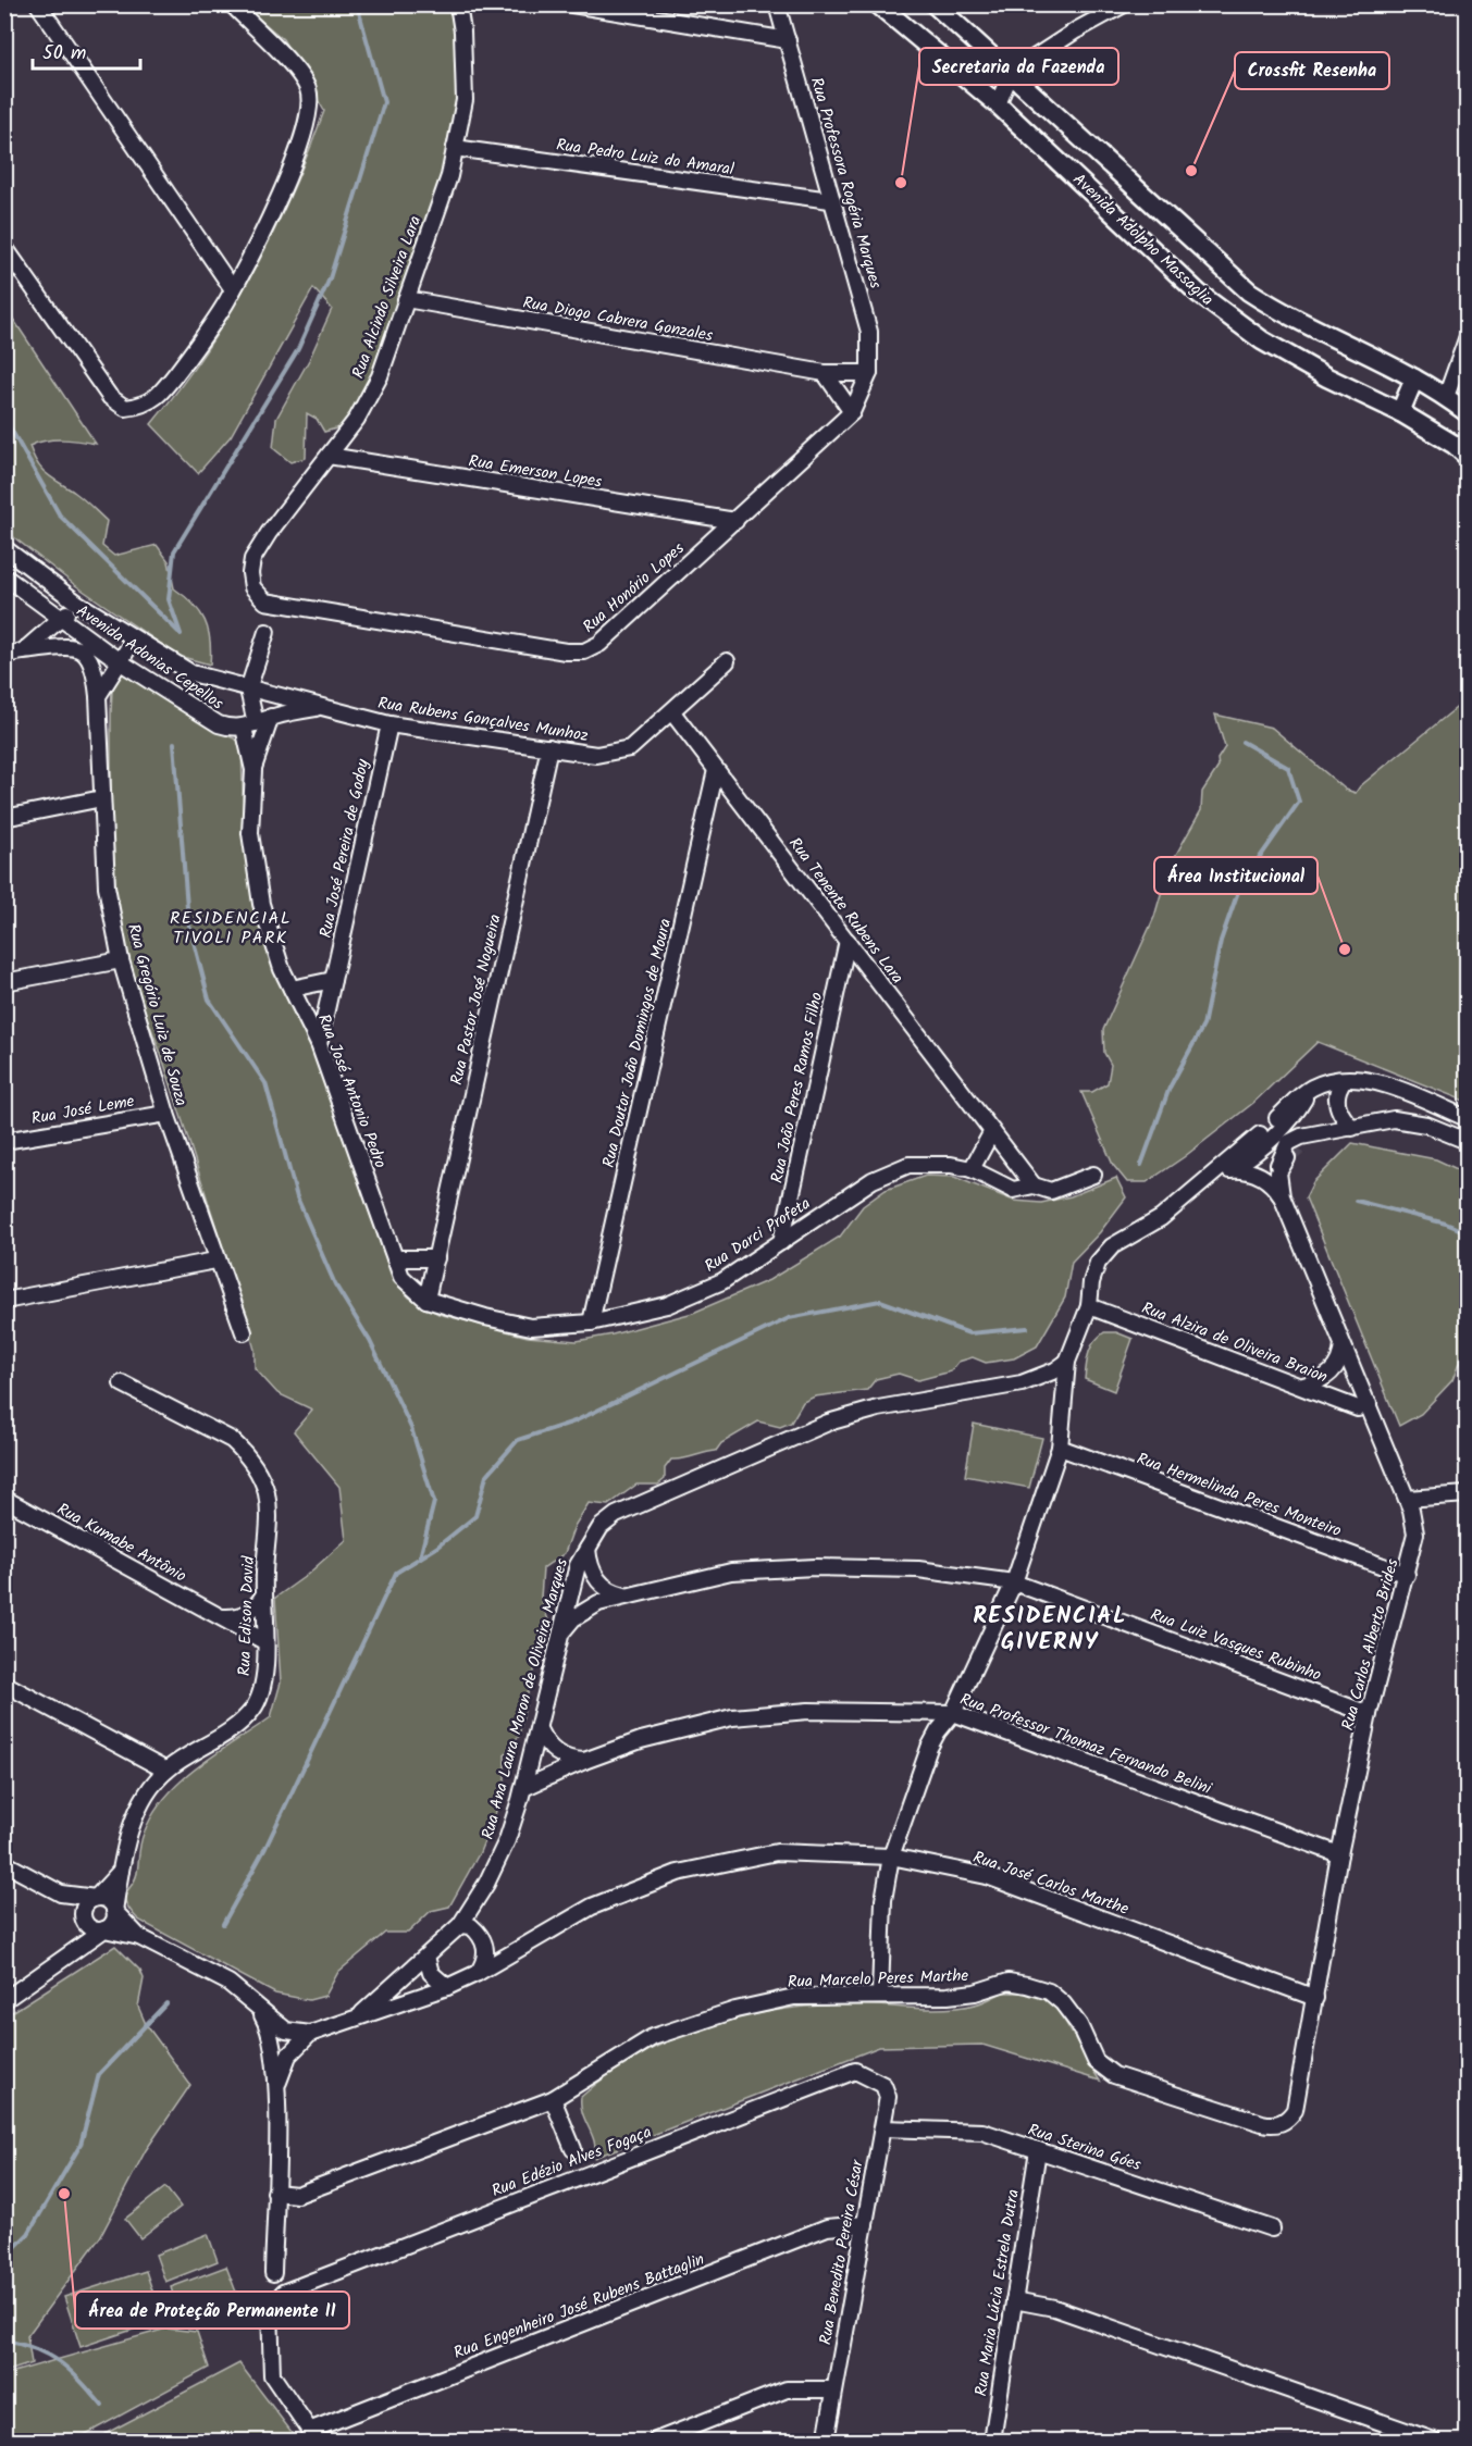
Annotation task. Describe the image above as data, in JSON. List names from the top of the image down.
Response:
{
  "streets": {
    "main road": ["Avenida Adolpho Massaglia"],
    "street": [
      "Rua Pedro Luiz do Amaral",
      "Rua Professora Rogéria Marques",
      "Rua Alcindo Silveira Lara",
      "Rua Diogo Cabrera Gonzales",
      "Rua Emerson Lopes",
      "Rua Honório Lopes",
      "Avenida Adonias Cepellos",
      "Rua Rubens Gonçalves Munhoz",
      "Rua José Pereira de Godoy",
      "Rua Tenente Rubens Lara",
      "Rua Pastor José Nogueira",
      "Rua Gregório Luiz de Souza",
      "Rua Doutor João Domingos de Moura",
      "Rua João Peres Ramos Filho",
      "Rua José Antonio Pedro",
      "Rua José Leme",
      "Rua Darci Profeta",
      "Rua Alzira de Oliveira Braion",
      "Rua Hermelinda Peres Monteiro",
      "Rua Kumabe Antônio",
      "Rua Edison David",
      "Rua Luiz Vasques Rubinho",
      "Rua Carlos Alberto Brides",
      "Rua Ana Laura Moron de Oliveira Marques",
      "Rua Professor Thomaz Fernando Belini",
      "Rua José Carlos Marthe",
      "Rua Marcelo Peres Marthe",
      "Rua Sterina Góes",
      "Rua Edézio Alves Fogaça",
      "Rua Benedito Pereira César",
      "Rua Maria Lúcia Estrela Dutra",
      "Rua Engenheiro José Rubens Battaglin"
    ]
  },
  "crossings": [
    ["Rua Pedro Luiz do Amaral", "Rua Professora Rogéria Marques"],
    ["Rua Pedro Luiz do Amaral", "Rua Alcindo Silveira Lara"],
    ["Rua Professora Rogéria Marques", "Rua Diogo Cabrera Gonzales"],
    ["Rua Professora Rogéria Marques", "Rua Honório Lopes"],
    ["Rua Alcindo Silveira Lara", "Rua Diogo Cabrera Gonzales"],
    ["Rua Alcindo Silveira Lara", "Rua Emerson Lopes"],
    ["Rua Alcindo Silveira Lara", "Rua Honório Lopes"],
    ["Rua Diogo Cabrera Gonzales", "Rua Honório Lopes"],
    ["Rua Emerson Lopes", "Rua Honório Lopes"],
    ["Avenida Adonias Cepellos", "Rua Rubens Gonçalves Munhoz"],
    ["Avenida Adonias Cepellos", "Rua José Antonio Pedro"],
    ["Rua Rubens Gonçalves Munhoz", "Rua José Pereira de Godoy"],
    ["Rua Rubens Gonçalves Munhoz", "Rua Tenente Rubens Lara"],
    ["Rua Rubens Gonçalves Munhoz", "Rua Pastor José Nogueira"],
    ["Rua José Pereira de Godoy", "Rua José Antonio Pedro"],
    ["Rua Tenente Rubens Lara", "Rua Doutor João Domingos de Moura"],
    ["Rua Tenente Rubens Lara", "Rua João Peres Ramos Filho"],
    ["Rua Tenente Rubens Lara", "Rua Darci Profeta"],
    ["Rua Pastor José Nogueira", "Rua José Antonio Pedro"],
    ["Rua Pastor José Nogueira", "Rua Darci Profeta"],
    ["Rua Gregório Luiz de Souza", "Rua José Leme"],
    ["Rua Doutor João Domingos de Moura", "Rua Darci Profeta"],
    ["Rua João Peres Ramos Filho", "Rua Darci Profeta"],
    ["Rua José Antonio Pedro", "Rua Darci Profeta"],
    ["Rua Alzira de Oliveira Braion", "Rua Carlos Alberto Brides"],
    ["Rua Hermelinda Peres Monteiro", "Rua Carlos Alberto Brides"],
    ["Rua Kumabe Antônio", "Rua Edison David"],
    ["Rua Luiz Vasques Rubinho", "Rua Carlos Alberto Brides"],
    ["Rua Luiz Vasques Rubinho", "Rua Ana Laura Moron de Oliveira Marques"],
    ["Rua Carlos Alberto Brides", "Rua Professor Thomaz Fernando Belini"],
    ["Rua Carlos Alberto Brides", "Rua José Carlos Marthe"],
    ["Rua Carlos Alberto Brides", "Rua Marcelo Peres Marthe"],
    ["Rua Ana Laura Moron de Oliveira Marques", "Rua Professor Thomaz Fernando Belini"],
    ["Rua Ana Laura Moron de Oliveira Marques", "Rua José Carlos Marthe"],
    ["Rua Sterina Góes", "Rua Benedito Pereira César"],
    ["Rua Sterina Góes", "Rua Maria Lúcia Estrela Dutra"],
    ["Rua Edézio Alves Fogaça", "Rua Benedito Pereira César"],
    ["Rua Edézio Alves Fogaça", "Rua Engenheiro José Rubens Battaglin"],
    ["Rua Benedito Pereira César", "Rua Engenheiro José Rubens Battaglin"]
  ],
  "districts": ["RESIDENCIAL TIVOLI PARK", "RESIDENCIAL GIVERNY"],
  "places": [
    "Crossfit Resenha",
    "Secretaria da Fazenda",
    "Área Institucional",
    "Área de Proteção Permanente II"
  ],
  "scale_bar": "50 m"
}
